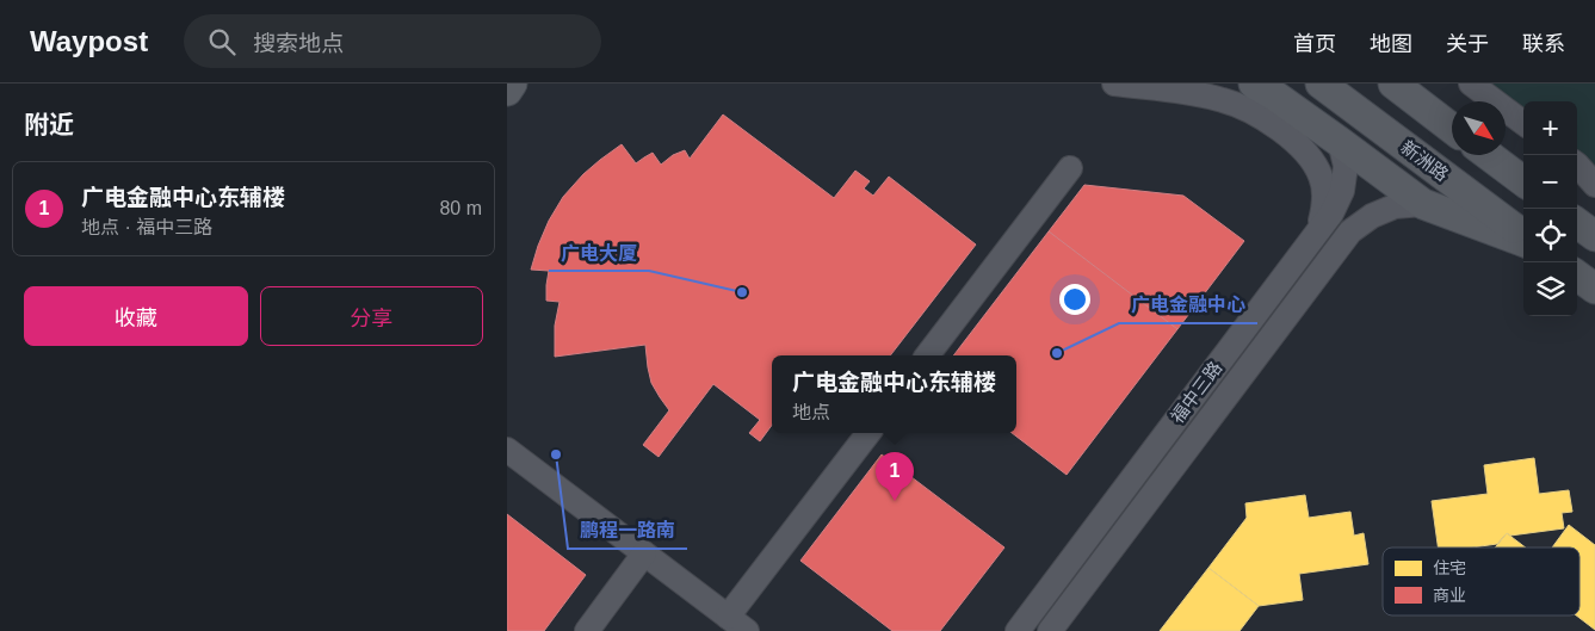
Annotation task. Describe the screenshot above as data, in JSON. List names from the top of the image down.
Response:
{
  "streets": {
    "main road": ["新洲路"],
    "street": ["福中三路"]
  },
  "places": ["广电大厦", "广电金融中心", "鹏程一路南"],
  "legend": ["住宅", "商业"],
  "north": "bottom right",
  "page": {
    "header": "Waypost",
    "search": "搜索地点",
    "nav": [
      "首页",
      "地图",
      "关于",
      "联系"
    ],
    "heading": "附近",
    "map_buttons": ["+", "−"],
    "list": [
      {
        "mark": "1",
        "name": "广电金融中心东辅楼",
        "note": "地点 · 福中三路",
        "value": "80 m"
      }
    ],
    "buttons": ["收藏", "分享"],
    "popup": ["广电金融中心东辅楼", "地点"],
    "pins": "1"
  }
}
